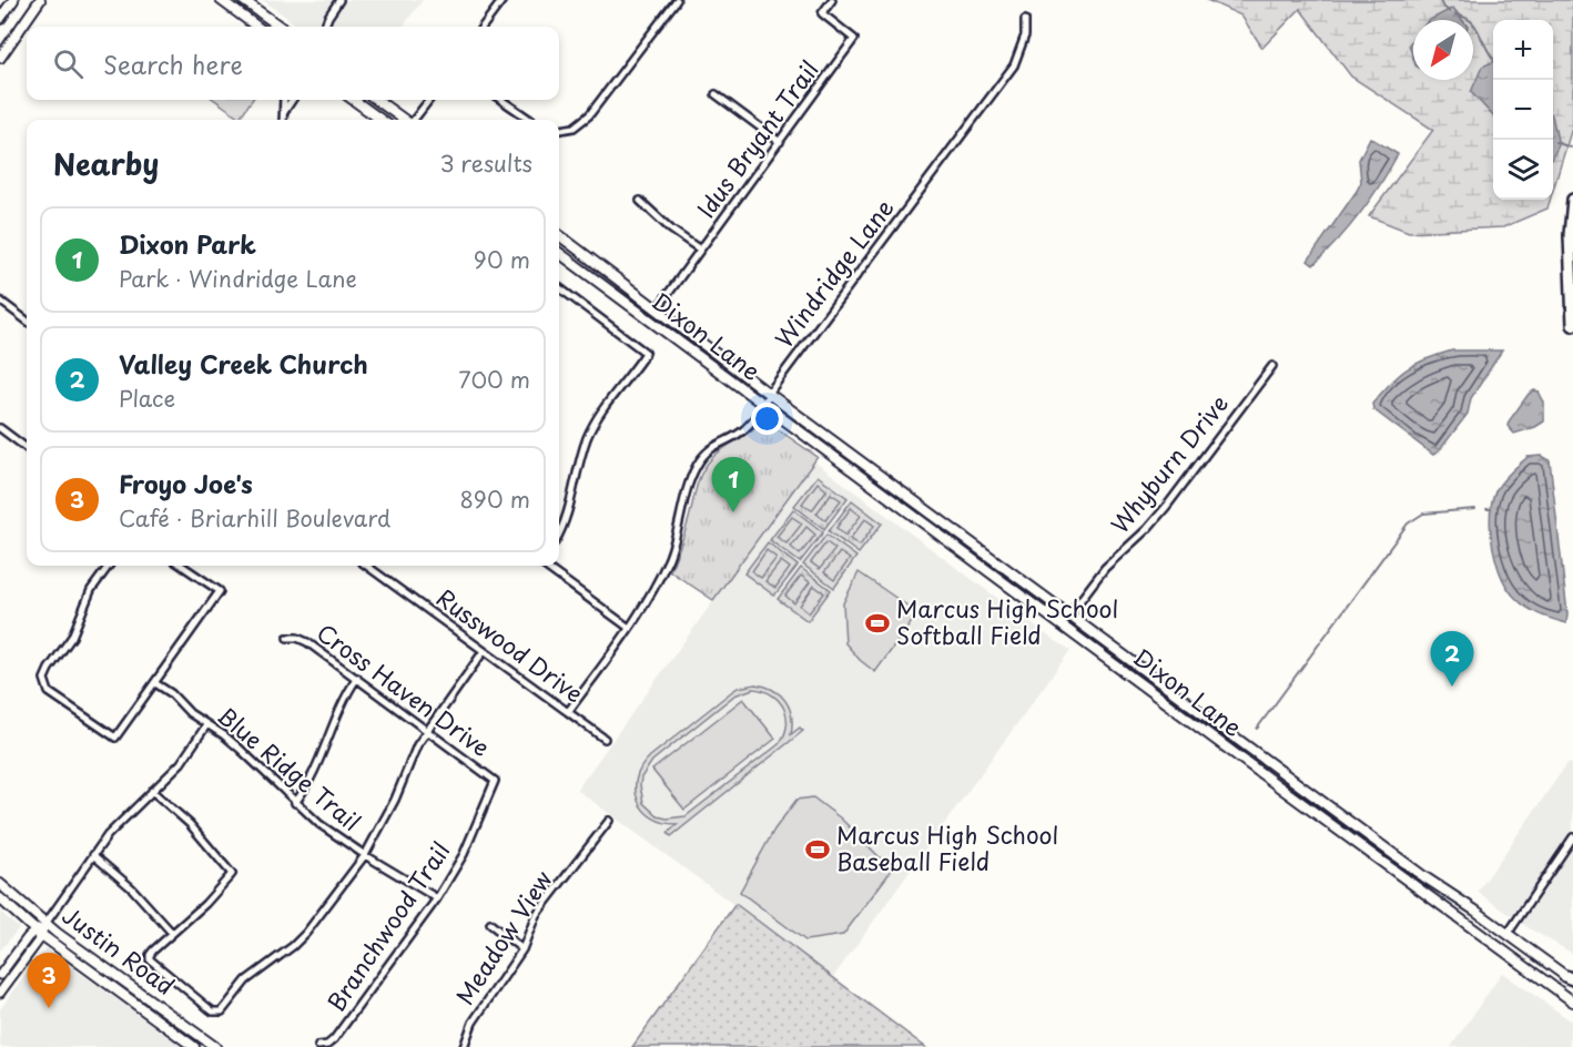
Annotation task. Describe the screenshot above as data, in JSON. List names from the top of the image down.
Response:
{
  "streets": {
    "main road": ["Dixon Lane", "Justin Road"],
    "street": [
      "Idus Bryant Trail",
      "Windridge Lane",
      "Whyburn Drive",
      "Russwood Drive",
      "Cross Haven Drive",
      "Blue Ridge Trail",
      "Branchwood Trail",
      "Meadow View"
    ]
  },
  "crossings": [
    ["Idus Bryant Trail", "Dixon Lane"],
    ["Windridge Lane", "Dixon Lane"],
    ["Windridge Lane", "Russwood Drive"],
    ["Dixon Lane", "Whyburn Drive"],
    ["Cross Haven Drive", "Branchwood Trail"],
    ["Blue Ridge Trail", "Branchwood Trail"]
  ],
  "places": {
    "sports": ["Marcus High School Softball Field", "Marcus High School Baseball Field"]
  },
  "north": "bottom left",
  "page": {
    "map_buttons": ["+", "−"],
    "search": "Search here",
    "heading": ["Nearby", "3 results"],
    "list": [
      {
        "mark": "1",
        "name": "Dixon Park",
        "note": "Park · Windridge Lane",
        "value": "90 m"
      },
      {
        "mark": "2",
        "name": "Valley Creek Church",
        "note": "Place",
        "value": "700 m"
      },
      {
        "mark": "3",
        "name": "Froyo Joe's",
        "note": "Café · Briarhill Boulevard",
        "value": "890 m"
      }
    ],
    "pins": ["1", "2", "3"]
  }
}
